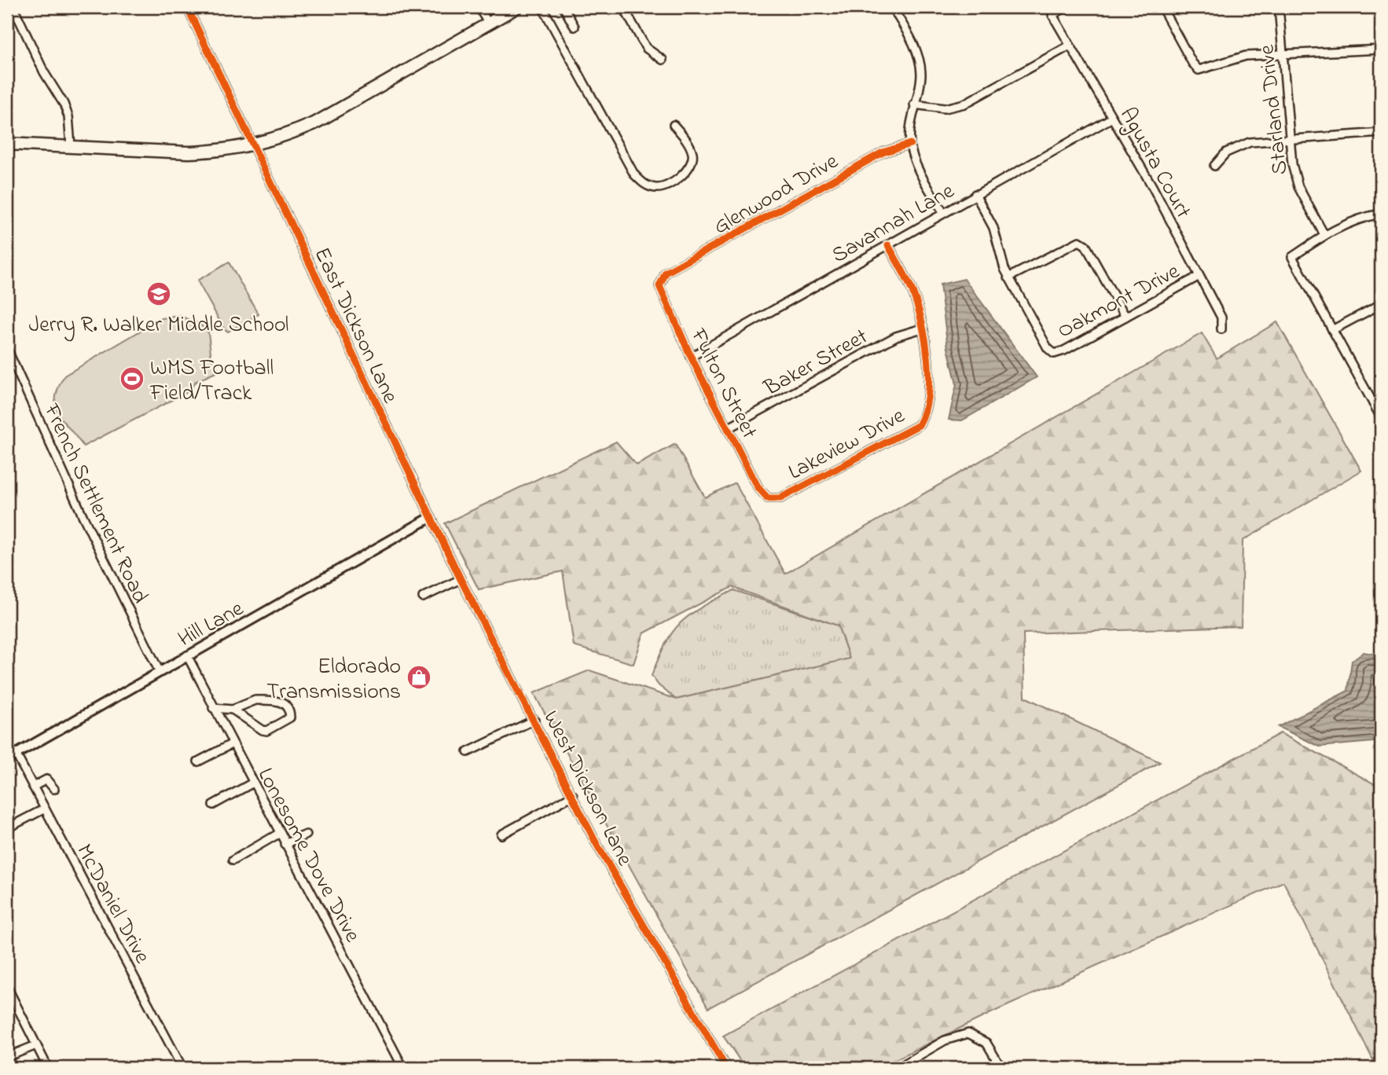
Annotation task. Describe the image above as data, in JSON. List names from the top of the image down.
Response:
{
  "streets": {
    "street": [
      "Starland Drive",
      "Agusta Court",
      "Glenwood Drive",
      "Savannah Lane",
      "Oakmont Drive",
      "East Dickson Lane",
      "Baker Street",
      "Fulton Street",
      "Lakeview Drive",
      "French Settlement Road",
      "Hill Lane",
      "West Dickson Lane",
      "Lonesome Dove Drive",
      "McDaniel Drive"
    ]
  },
  "crossings": [
    ["Agusta Court", "Savannah Lane"],
    ["Agusta Court", "Oakmont Drive"],
    ["Glenwood Drive", "Fulton Street"],
    ["Savannah Lane", "Fulton Street"],
    ["Savannah Lane", "Lakeview Drive"],
    ["East Dickson Lane", "Hill Lane"],
    ["East Dickson Lane", "West Dickson Lane"],
    ["Baker Street", "Fulton Street"],
    ["Baker Street", "Lakeview Drive"],
    ["Fulton Street", "Lakeview Drive"],
    ["French Settlement Road", "Hill Lane"],
    ["Hill Lane", "West Dickson Lane"],
    ["Hill Lane", "Lonesome Dove Drive"],
    ["Hill Lane", "McDaniel Drive"]
  ],
  "places": {
    "school or university": ["Jerry R. Walker Middle School"],
    "sports": ["WMS Football Field/Track"],
    "shop": ["Eldorado Transmissions"]
  }
}
